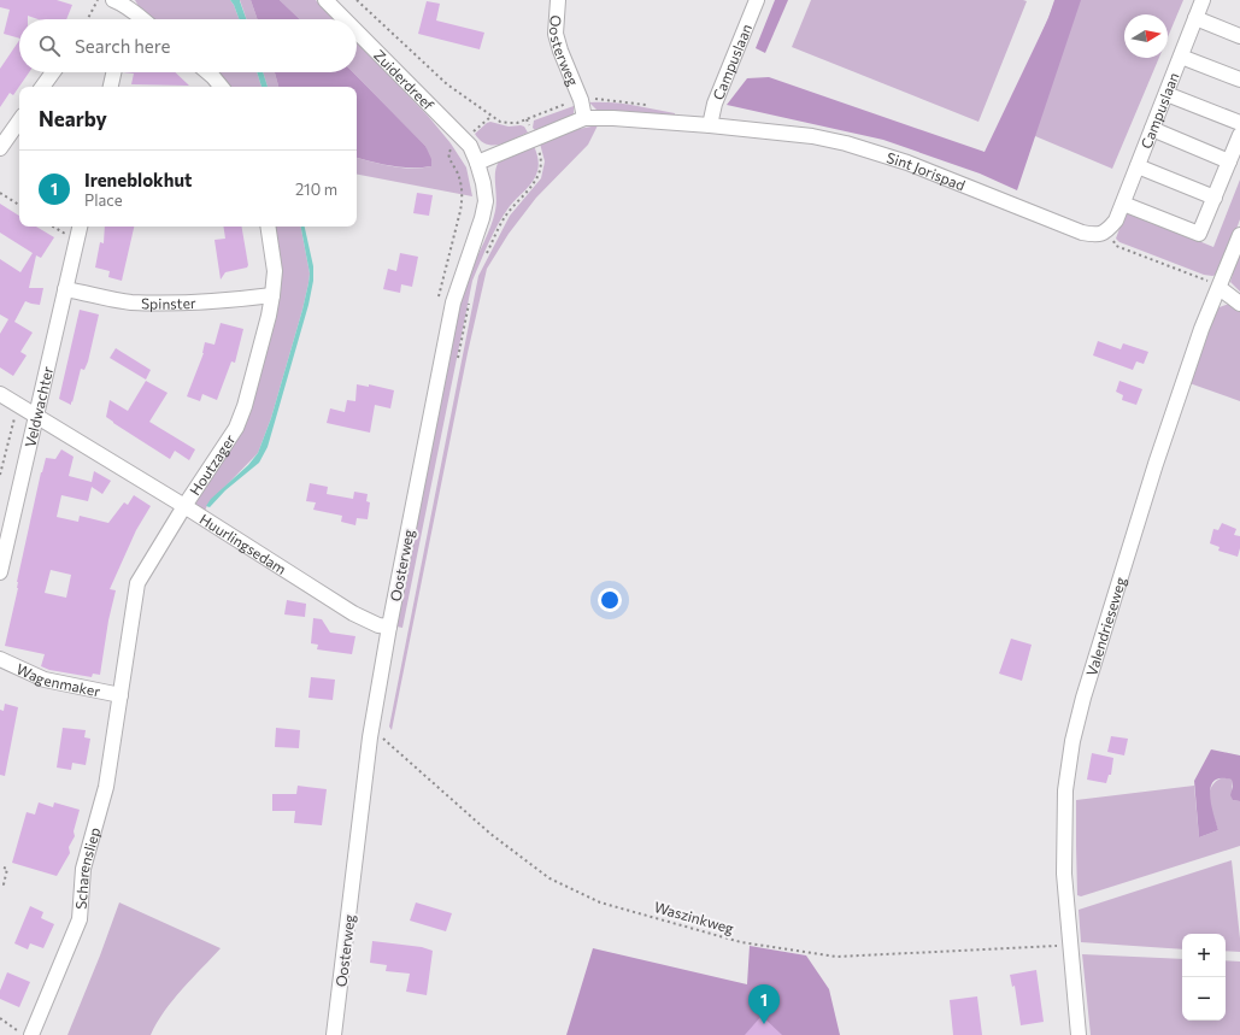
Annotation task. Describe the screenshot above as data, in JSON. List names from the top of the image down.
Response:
{
  "streets": {
    "street": [
      "Oosterweg",
      "Campuslaan",
      "Zuiderdreef",
      "Sint Jorispad",
      "Spinster",
      "Veldwachter",
      "Houtzager",
      "Huurlingsedam",
      "Valendrieseweg",
      "Wagenmaker",
      "Scharensliep"
    ],
    "path": ["Waszinkweg"]
  },
  "crossings": [
    ["Oosterweg", "Zuiderdreef"],
    ["Oosterweg", "Sint Jorispad"],
    ["Oosterweg", "Huurlingsedam"],
    ["Campuslaan", "Sint Jorispad"],
    ["Spinster", "Veldwachter"],
    ["Spinster", "Houtzager"],
    ["Veldwachter", "Huurlingsedam"],
    ["Houtzager", "Huurlingsedam"],
    ["Houtzager", "Wagenmaker"],
    ["Houtzager", "Scharensliep"],
    ["Valendrieseweg", "Waszinkweg"],
    ["Wagenmaker", "Scharensliep"]
  ],
  "north": "right",
  "page": {
    "search": "Search here",
    "heading": "Nearby",
    "list": [
      {
        "mark": "1",
        "name": "Ireneblokhut",
        "note": "Place",
        "value": "210 m"
      }
    ],
    "map_buttons": ["+", "−"],
    "pins": "1"
  }
}
